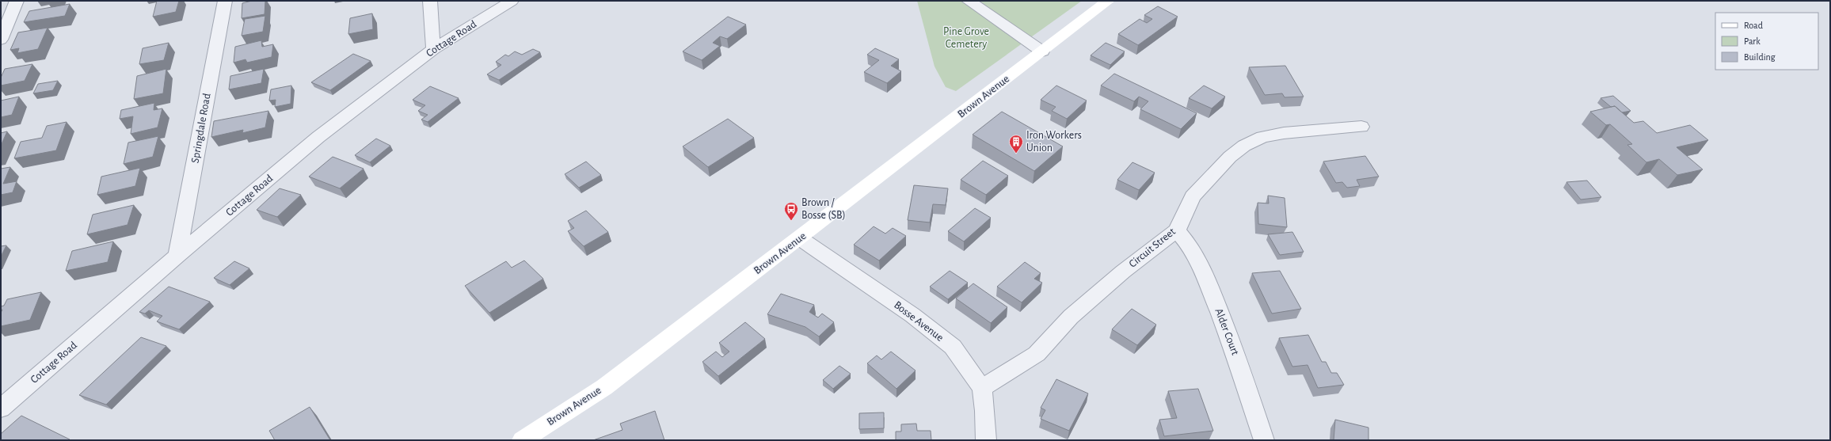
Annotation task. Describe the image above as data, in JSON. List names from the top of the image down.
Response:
{
  "streets": {
    "main road": ["Brown Avenue"],
    "street": [
      "Cottage Road",
      "Springdale Road",
      "Circuit Street",
      "Bosse Avenue",
      "Alder Court"
    ]
  },
  "crossings": [
    ["Cottage Road", "Springdale Road"],
    ["Brown Avenue", "Bosse Avenue"],
    ["Circuit Street", "Bosse Avenue"],
    ["Circuit Street", "Alder Court"]
  ],
  "parks": ["Pine Grove Cemetery"],
  "places": {
    "building": ["Iron Workers Union"],
    "bus stop": ["Brown / Bosse (SB)"]
  },
  "legend": ["Road", "Park", "Building"]
}
